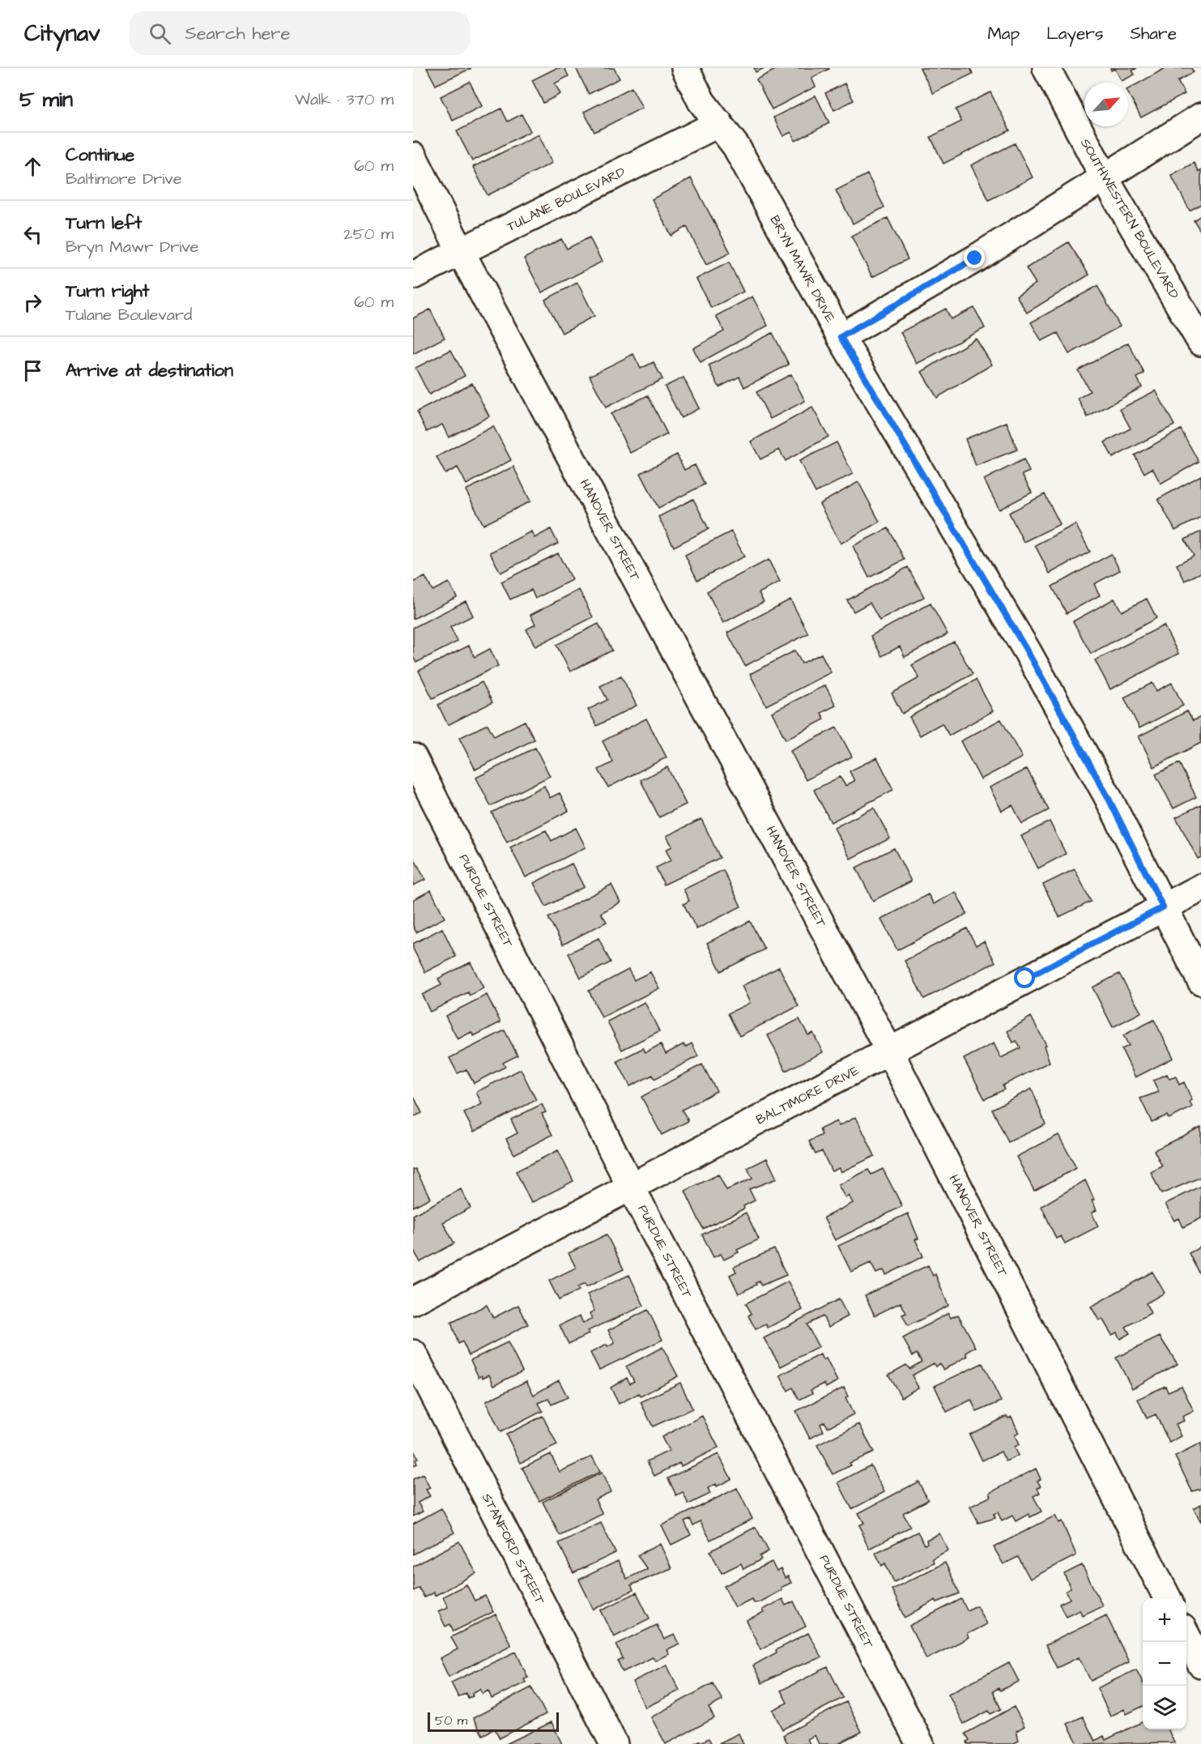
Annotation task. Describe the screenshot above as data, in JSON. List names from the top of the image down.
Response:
{
  "streets": {
    "street": [
      "TULANE BOULEVARD",
      "SOUTHWESTERN BOULEVARD",
      "BRYN MAWR DRIVE",
      "HANOVER STREET",
      "PURDUE STREET",
      "BALTIMORE DRIVE",
      "STANFORD STREET"
    ]
  },
  "crossings": [
    ["TULANE BOULEVARD", "BRYN MAWR DRIVE"],
    ["TULANE BOULEVARD", "HANOVER STREET"],
    ["BRYN MAWR DRIVE", "BALTIMORE DRIVE"],
    ["HANOVER STREET", "BALTIMORE DRIVE"],
    ["PURDUE STREET", "BALTIMORE DRIVE"]
  ],
  "scale_bar": "50 m",
  "north": "top right",
  "page": {
    "header": "Citynav",
    "search": "Search here",
    "nav": ["Map", "Layers", "Share"],
    "heading": ["5 min", "Walk · 370 m"],
    "list": [
      ["Continue", "Baltimore Drive", "60 m"],
      ["Turn left", "Bryn Mawr Drive", "250 m"],
      ["Turn right", "Tulane Boulevard", "60 m"],
      "Arrive at destination"
    ],
    "map_buttons": ["+", "−"],
    "scale": "50 m"
  }
}
